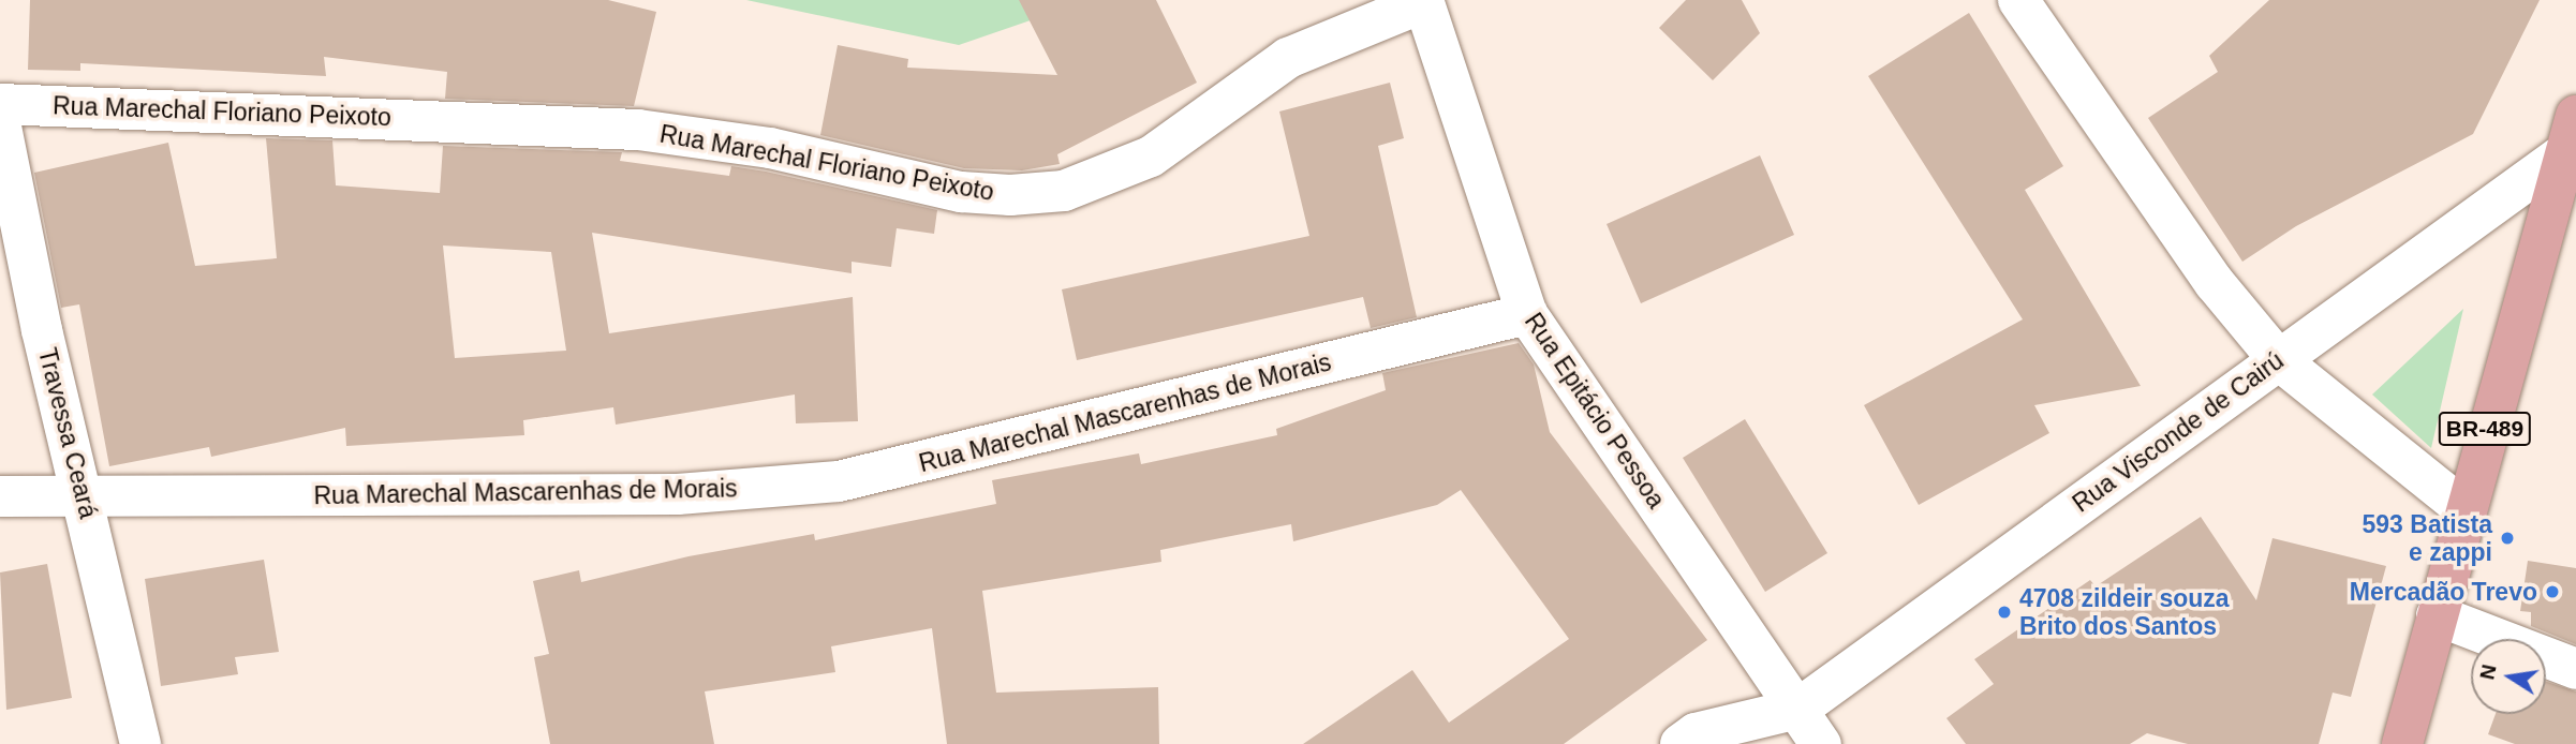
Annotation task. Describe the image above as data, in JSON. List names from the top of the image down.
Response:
{
  "streets": {
    "main road": ["BR-489"],
    "street": [
      "Rua Marechal Floriano Peixoto",
      "Rua Epitácio Pessoa",
      "Rua Marechal Mascarenhas de Morais",
      "Rua Visconde de Cairú",
      "Travessa Ceará"
    ]
  },
  "crossings": [
    ["Rua Marechal Floriano Peixoto", "Rua Epitácio Pessoa"],
    ["Rua Epitácio Pessoa", "Rua Marechal Mascarenhas de Morais"],
    ["Rua Epitácio Pessoa", "Rua Visconde de Cairú"],
    ["Rua Marechal Mascarenhas de Morais", "Travessa Ceará"],
    ["BR-489", "Rua Visconde de Cairú"]
  ],
  "places": ["593 Batista e zappi", "Mercadão Trevo", "4708 zildeir souza Brito dos Santos"],
  "north": "left"
}
